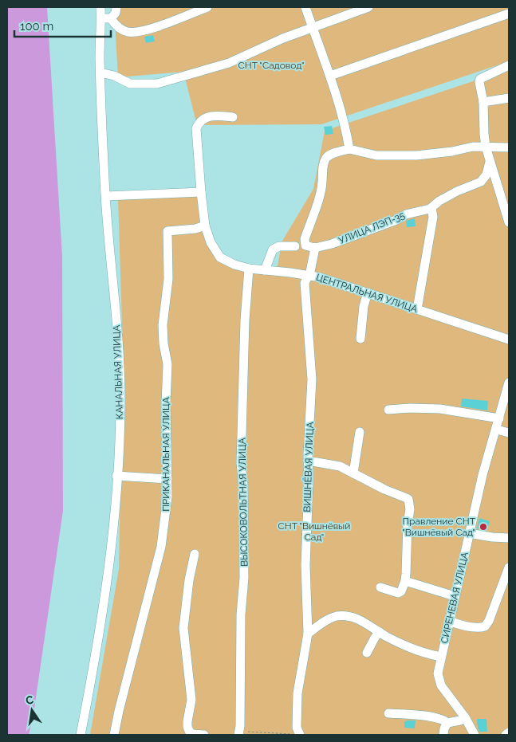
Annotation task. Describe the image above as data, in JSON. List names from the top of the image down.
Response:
{
  "streets": {
    "street": [
      "УЛИЦА ЛЭП-35",
      "ЦЕНТРАЛЬНАЯ УЛИЦА",
      "КАНАЛЬНАЯ УЛИЦА",
      "ПРИКАНАЛЬНАЯ УЛИЦА",
      "ВИШНЁВАЯ УЛИЦА",
      "ВЫСОКОВОЛЬТНАЯ УЛИЦА",
      "СИРЕНЕВАЯ УЛИЦА"
    ]
  },
  "crossings": [
    ["УЛИЦА ЛЭП-35", "ВИШНЁВАЯ УЛИЦА"],
    ["ЦЕНТРАЛЬНАЯ УЛИЦА", "ПРИКАНАЛЬНАЯ УЛИЦА"],
    ["ЦЕНТРАЛЬНАЯ УЛИЦА", "ВИШНЁВАЯ УЛИЦА"],
    ["ЦЕНТРАЛЬНАЯ УЛИЦА", "ВЫСОКОВОЛЬТНАЯ УЛИЦА"]
  ],
  "parks": ["СНТ \"Садовод\"", "СНТ \"Вишнёвый Сад\""],
  "places": ["Правление СНТ \"Вишнёвый Сад\""],
  "scale_bar": "100 m",
  "north": "top"
}
